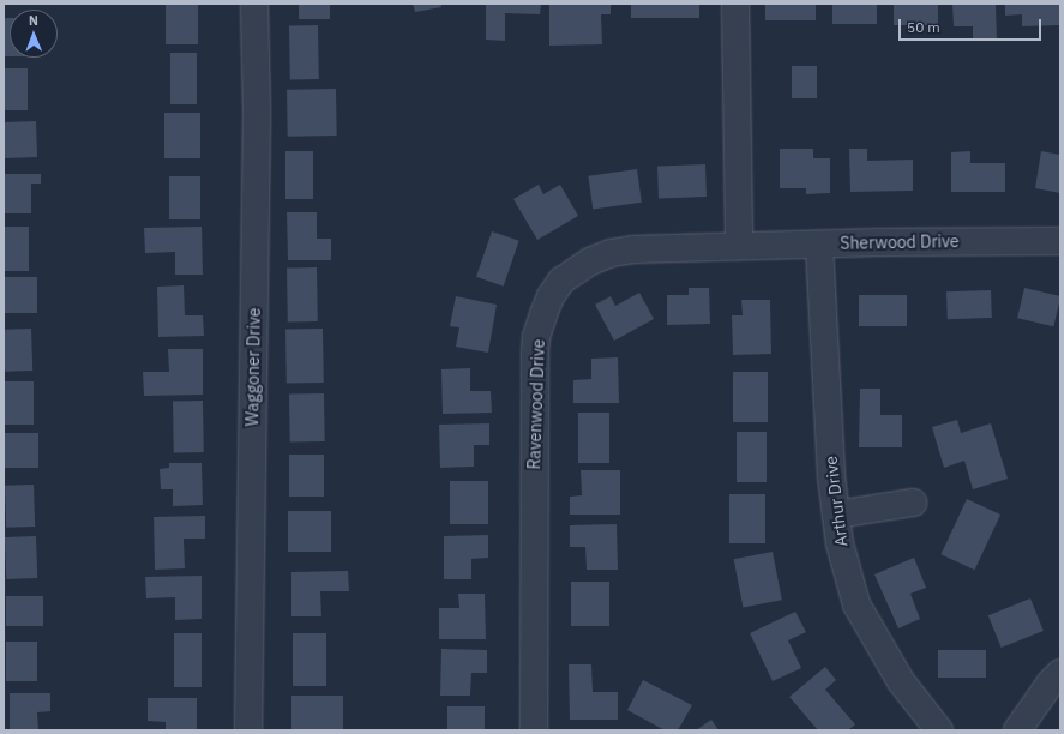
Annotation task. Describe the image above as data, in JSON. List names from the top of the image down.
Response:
{
  "streets": {
    "street": [
      "Sherwood Drive",
      "Waggoner Drive",
      "Ravenwood Drive",
      "Arthur Drive"
    ]
  },
  "crossings": [
    ["Sherwood Drive", "Ravenwood Drive"],
    ["Sherwood Drive", "Arthur Drive"]
  ],
  "scale_bar": "50 m",
  "north": "top"
}
